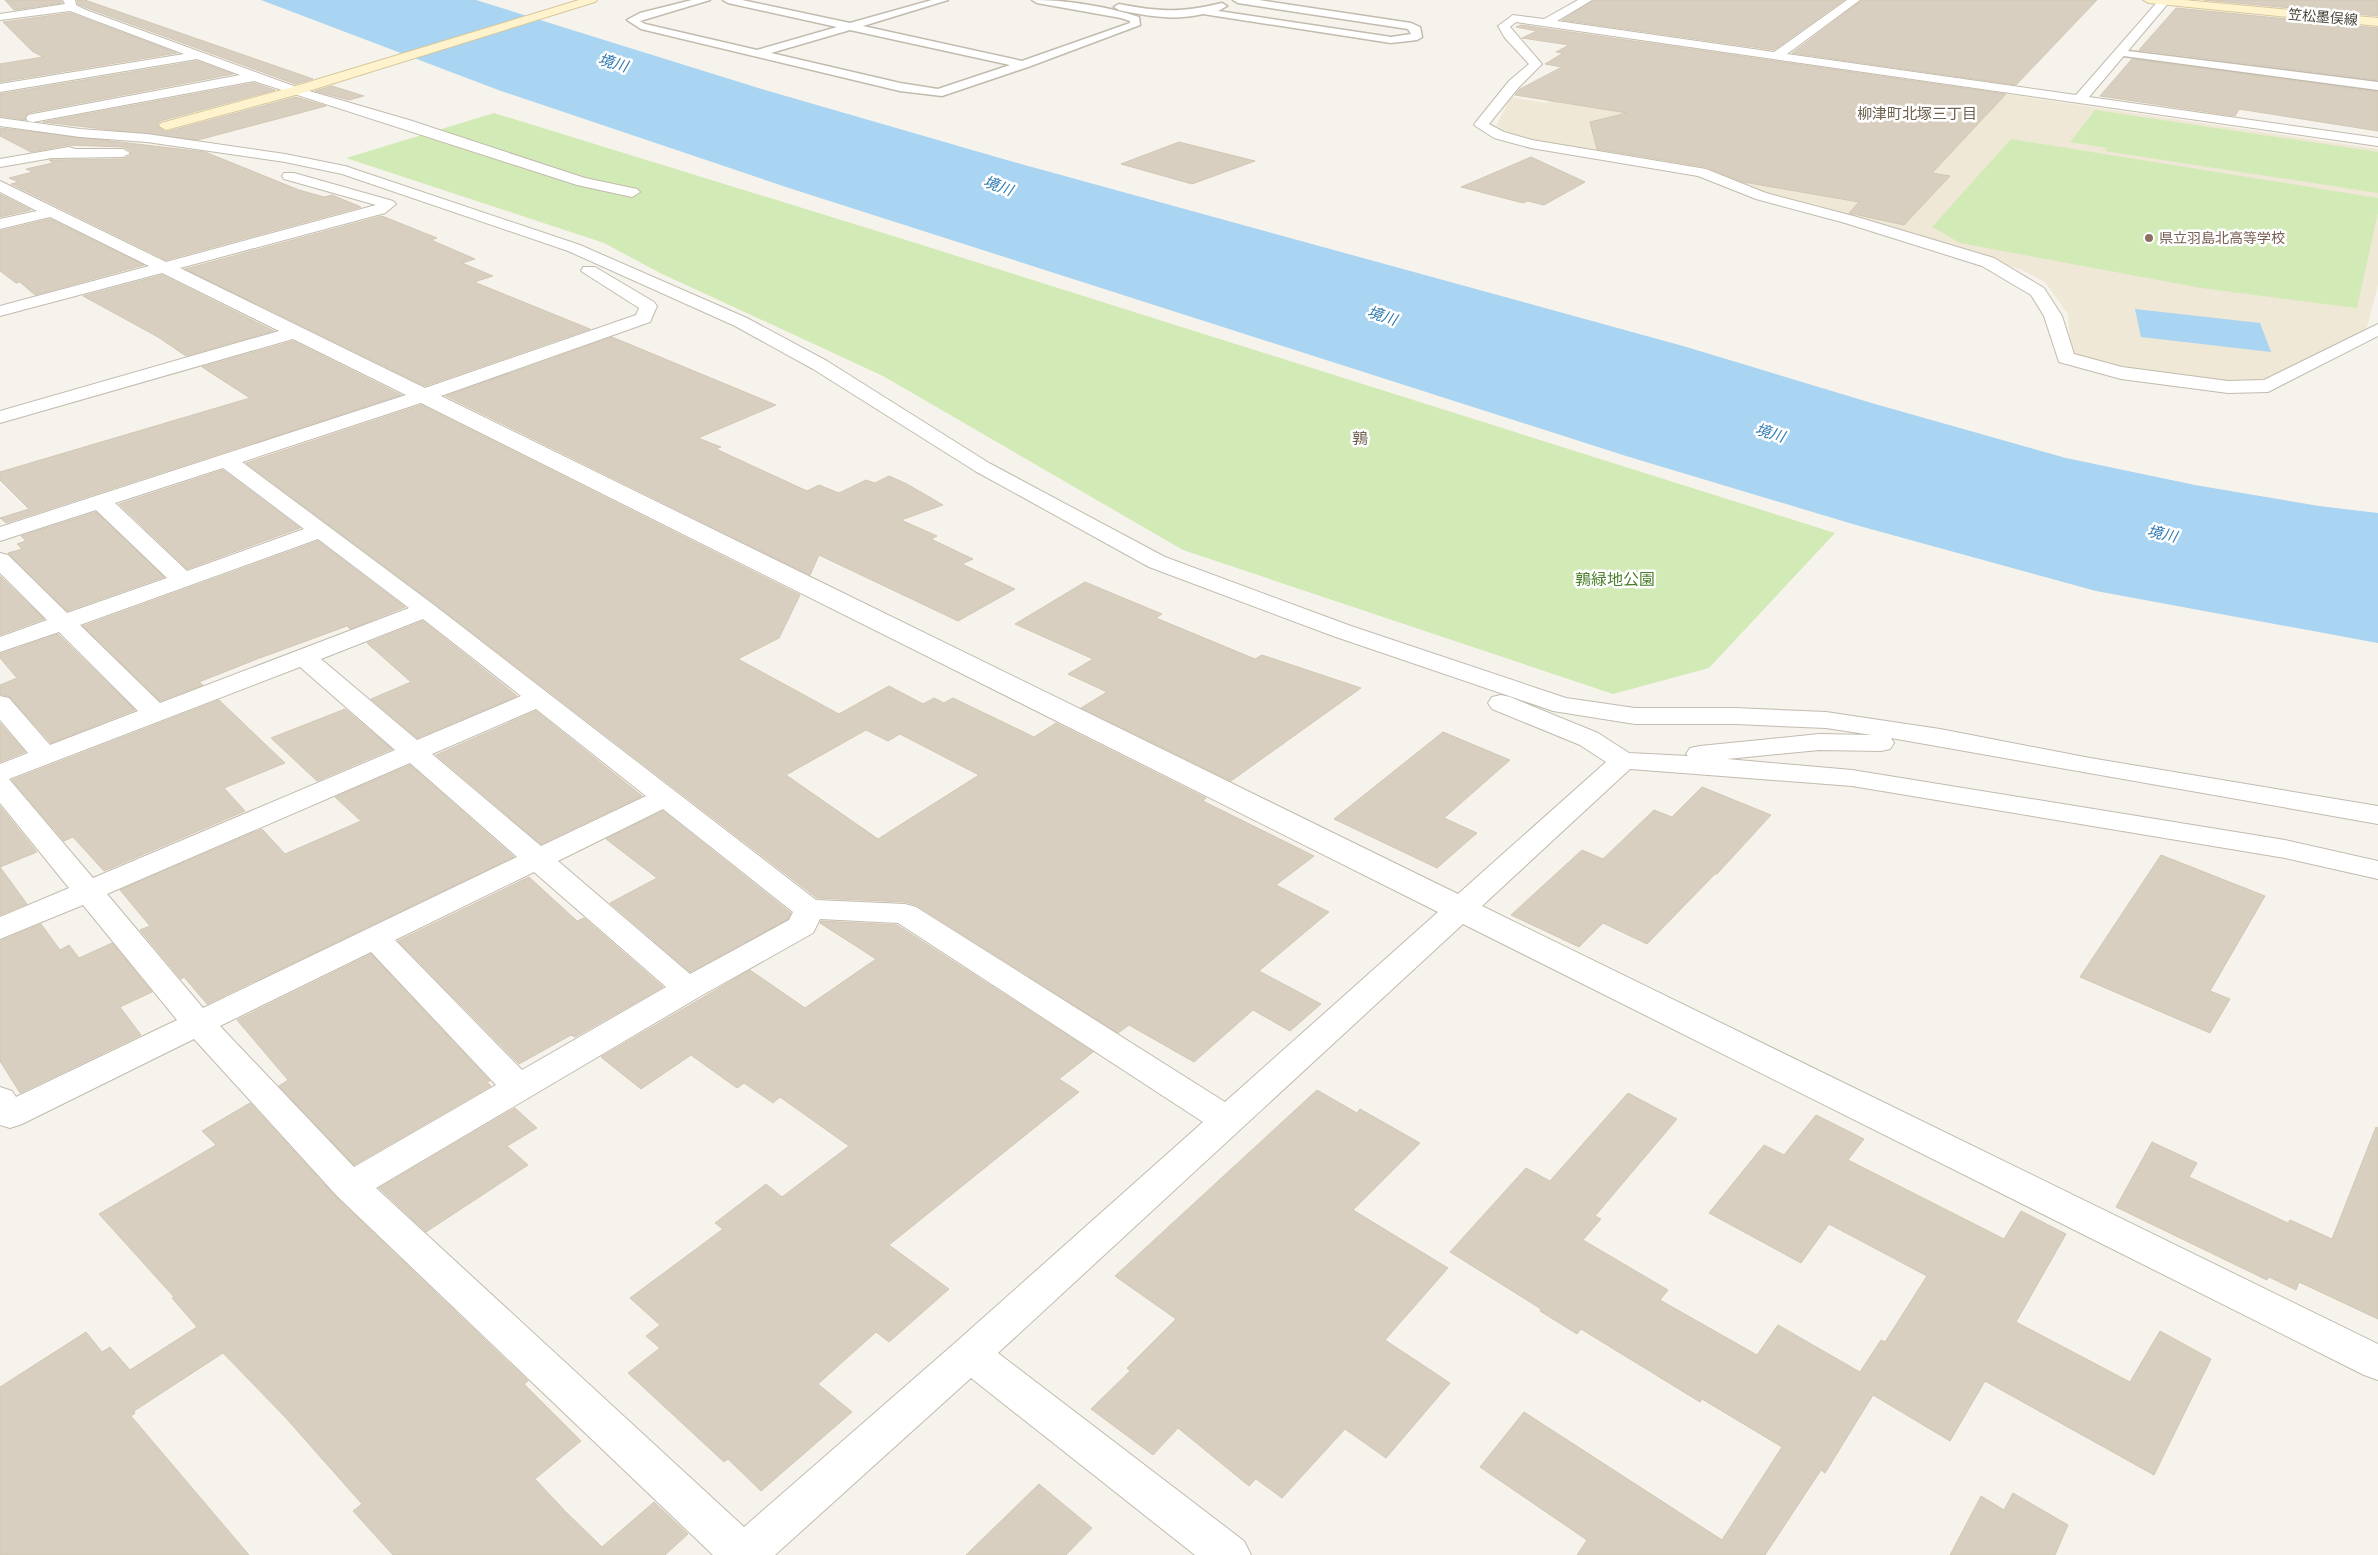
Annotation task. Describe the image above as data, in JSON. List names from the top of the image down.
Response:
{
  "streets": {
    "street": ["笠松墨俣線"]
  },
  "districts": ["柳津町北塚三丁目", "鶉"],
  "water": ["境川"],
  "parks": ["鶉緑地公園"],
  "places": ["県立羽島北高等学校"]
}
